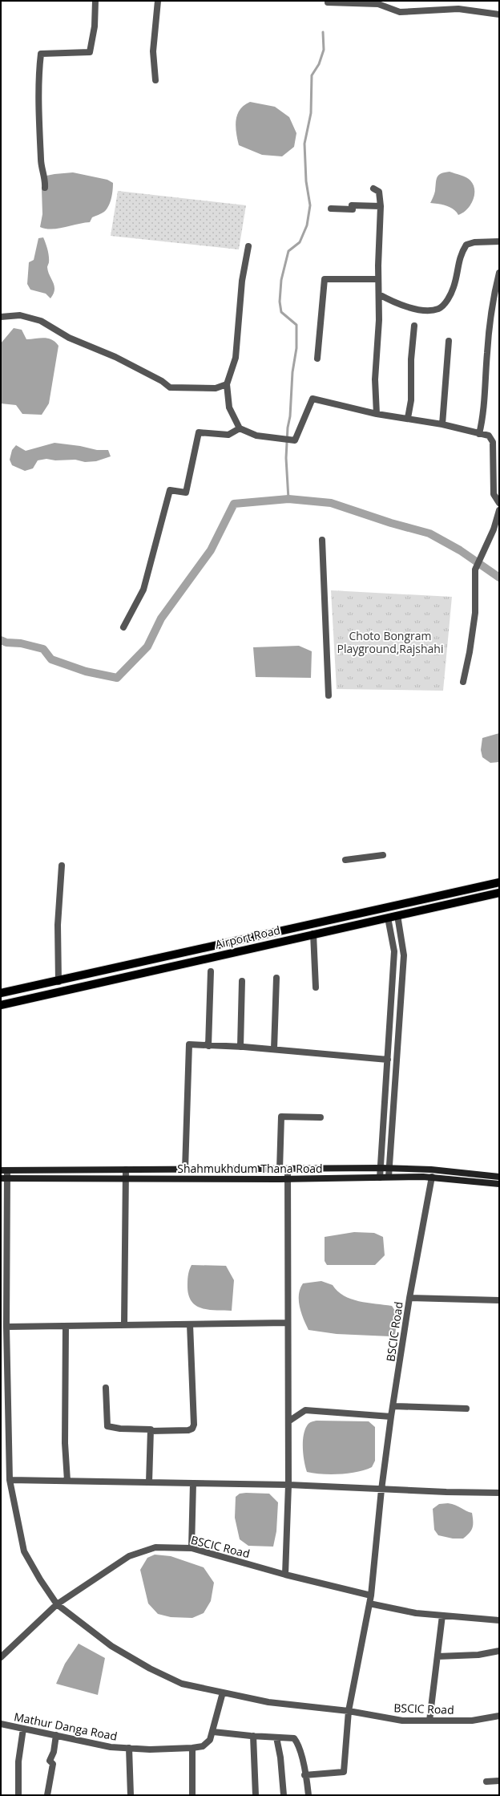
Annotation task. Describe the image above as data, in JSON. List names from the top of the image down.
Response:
{
  "streets": {
    "main road": ["Airport Road", "Shahmukhdum Thana Road"],
    "street": ["BSCIC Road", "Mathur Danga Road"]
  },
  "crossings": [
    ["Shahmukhdum Thana Road", "BSCIC Road"],
    ["BSCIC Road", "Mathur Danga Road"]
  ],
  "parks": ["Choto Bongram Playground,Rajshahi"]
}
